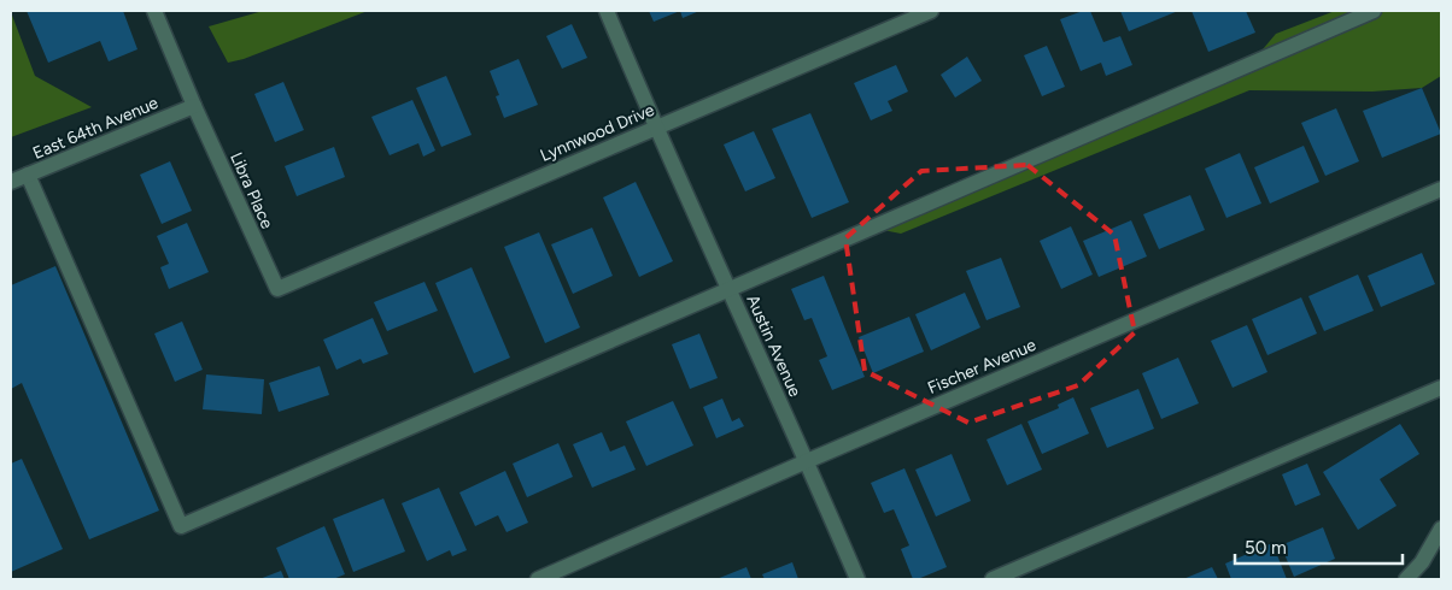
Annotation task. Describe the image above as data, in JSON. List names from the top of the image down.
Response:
{
  "streets": {
    "street": [
      "East 64th Avenue",
      "Lynnwood Drive",
      "Libra Place",
      "Austin Avenue",
      "Fischer Avenue"
    ]
  },
  "crossings": [
    ["East 64th Avenue", "Libra Place"],
    ["Lynnwood Drive", "Libra Place"],
    ["Lynnwood Drive", "Austin Avenue"],
    ["Austin Avenue", "Fischer Avenue"]
  ],
  "scale_bar": "50 m"
}
